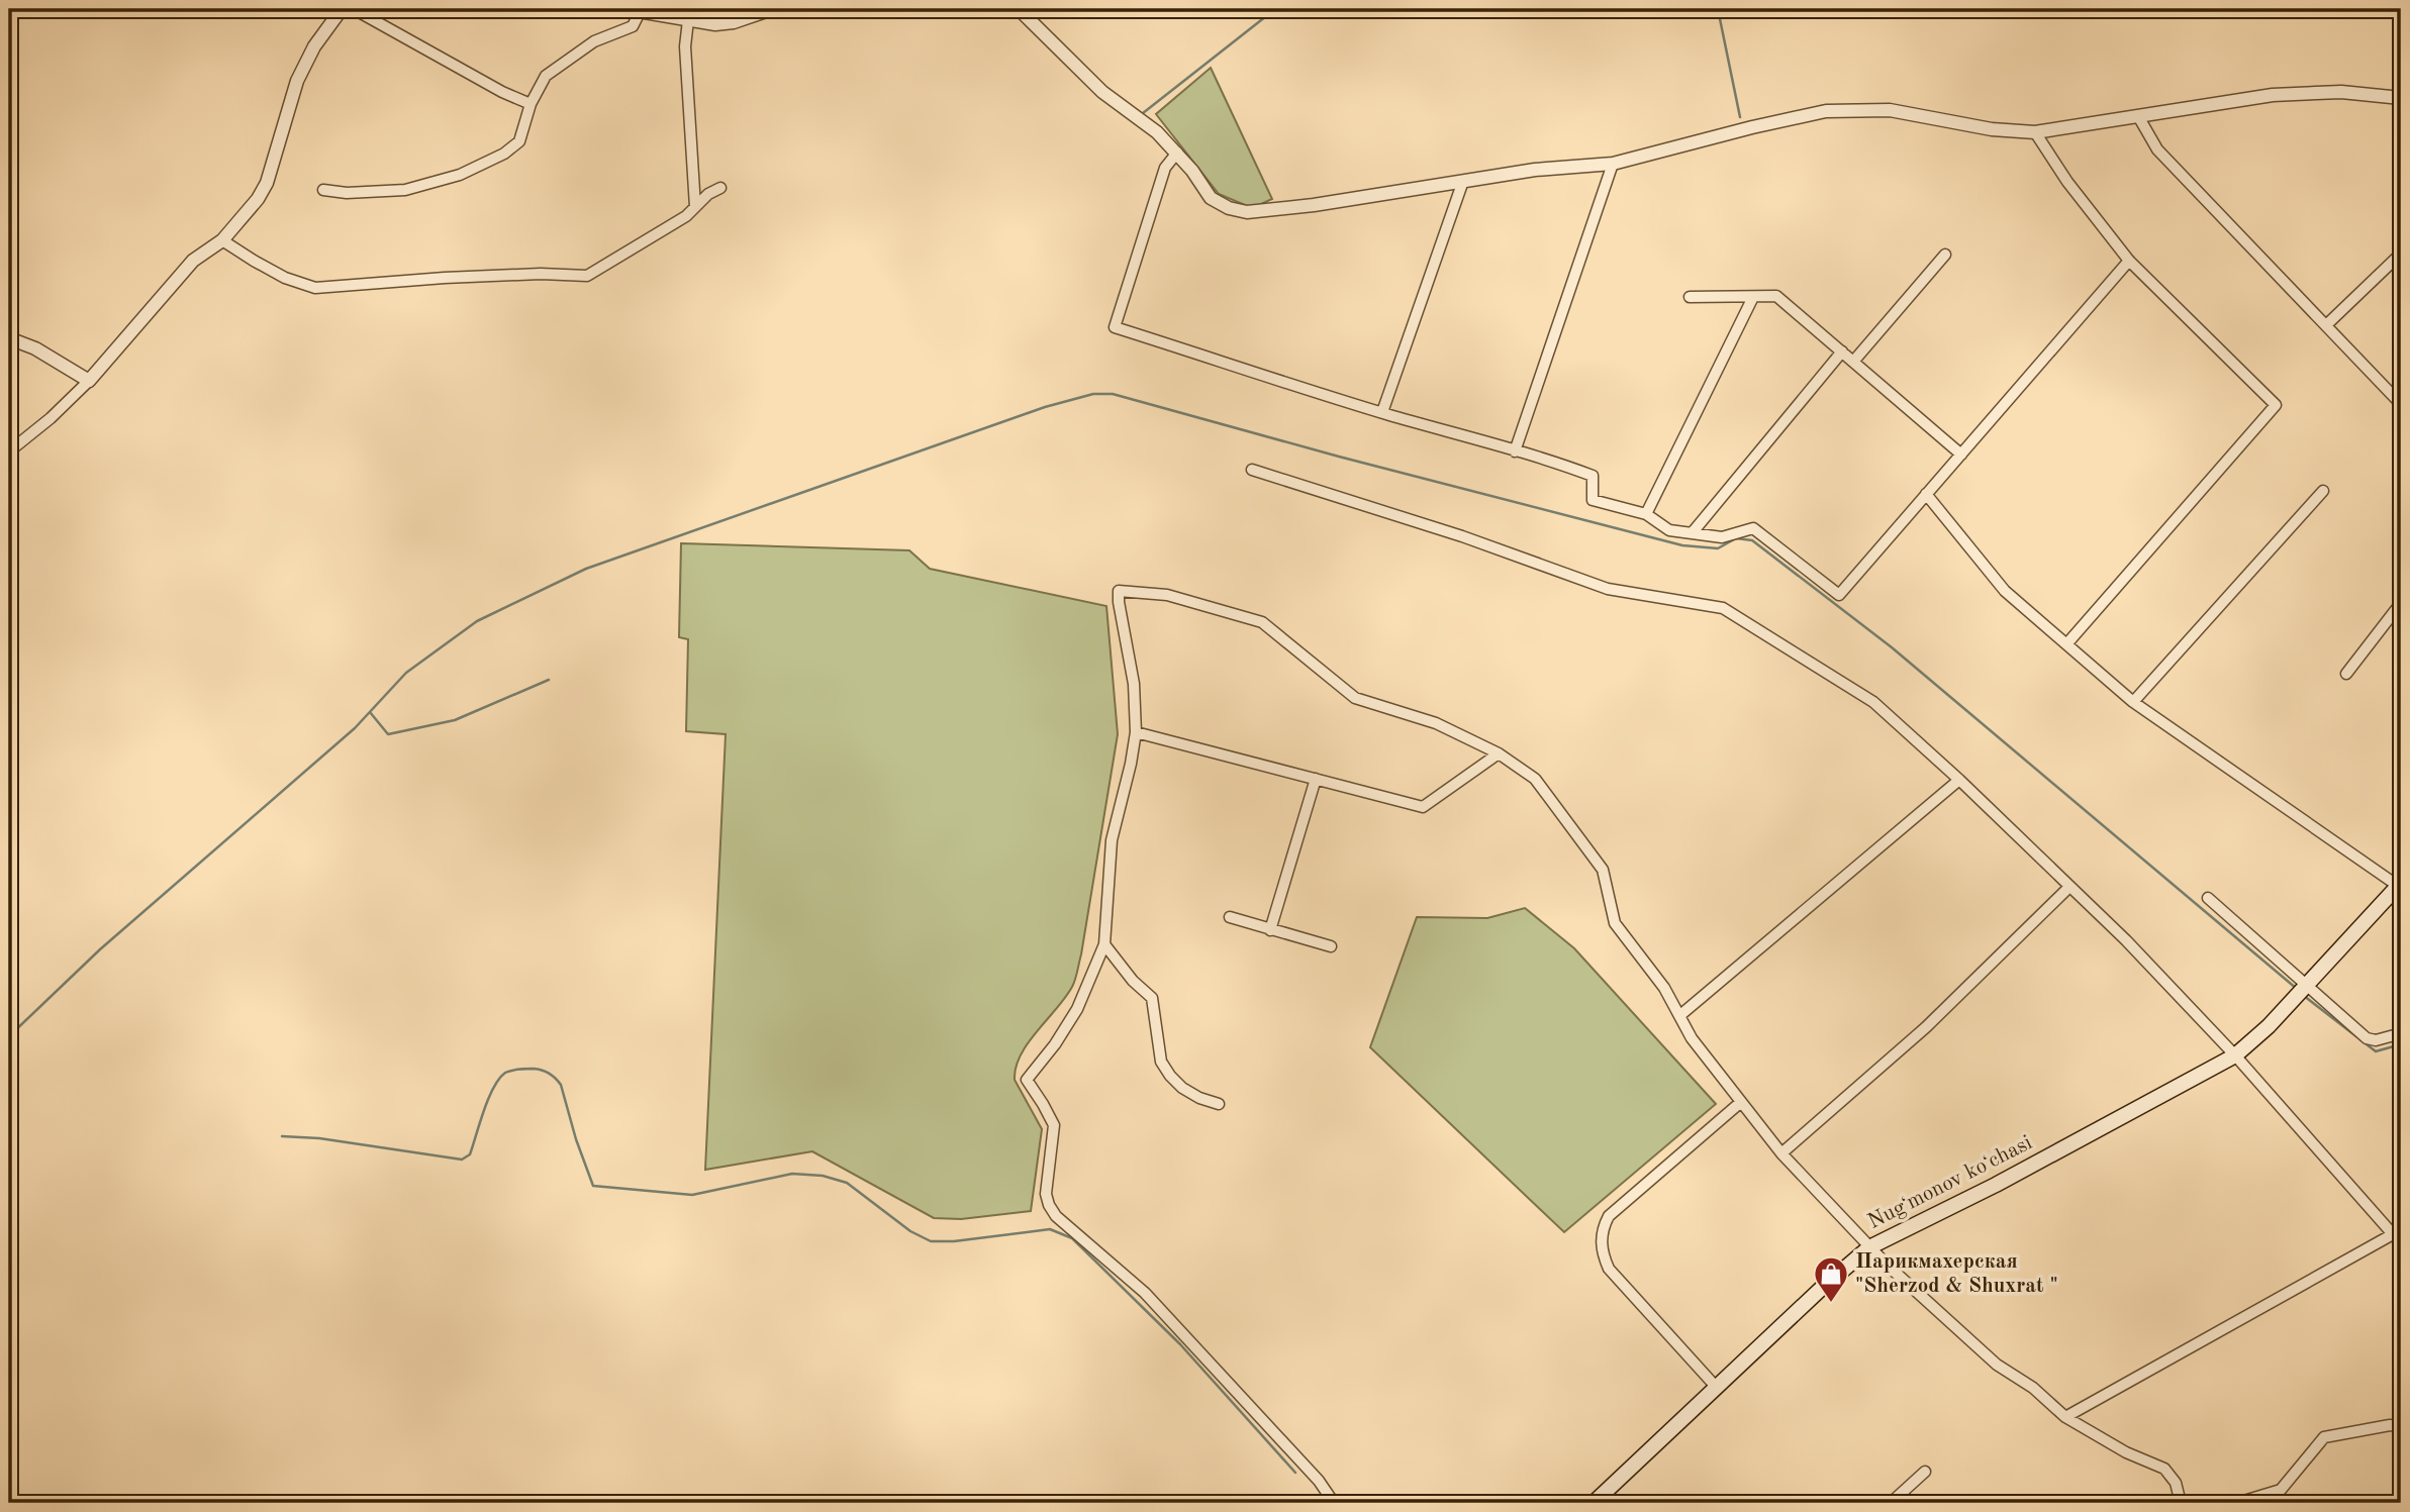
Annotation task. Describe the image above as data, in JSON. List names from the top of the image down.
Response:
{
  "streets": {
    "main road": ["Nugʻmonov koʻchasi"]
  },
  "places": {
    "shop": ["Парикмахерская \"Sherzod & Shuxrat \""]
  }
}
